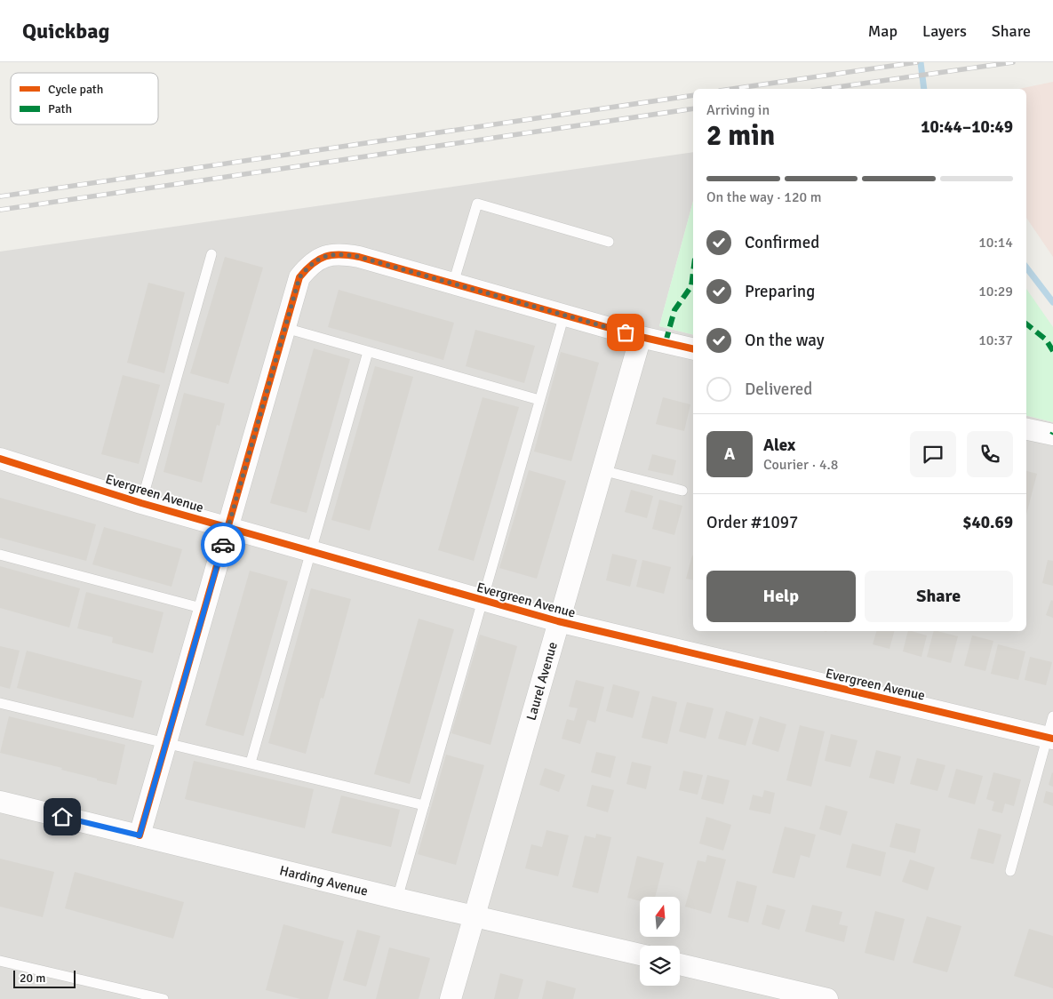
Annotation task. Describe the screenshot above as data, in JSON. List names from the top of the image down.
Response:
{
  "streets": {
    "street": ["Evergreen Avenue", "Laurel Avenue", "Harding Avenue"]
  },
  "crossings": [
    ["Evergreen Avenue", "Laurel Avenue"],
    ["Laurel Avenue", "Harding Avenue"]
  ],
  "legend": ["Cycle path", "Path"],
  "scale_bar": "20 m",
  "north": "top",
  "page": {
    "header": "Quickbag",
    "nav": ["Map", "Layers", "Share"],
    "heading": ["2 min", "Arriving in", "10:44–10:49"],
    "panel": [
      "Alex",
      "Courier · 4.8",
      "Order #1097",
      "$40.69"
    ],
    "bar": "On the way · 120 m",
    "list": [
      ["Confirmed", "10:14"],
      ["Preparing", "10:29"],
      ["On the way", "10:37"],
      "Delivered"
    ],
    "round": "A",
    "buttons": ["Help", "Share"],
    "scale": "20 m"
  }
}
